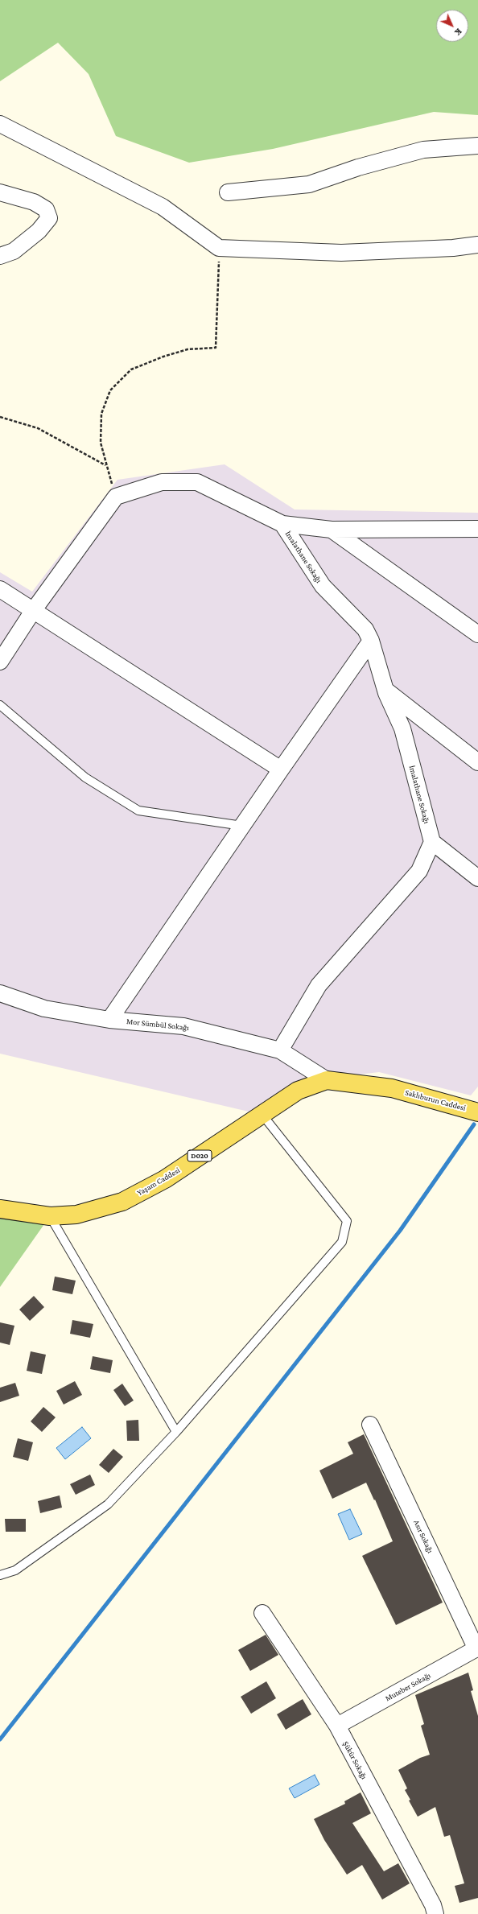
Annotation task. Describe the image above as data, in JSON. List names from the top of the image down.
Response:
{
  "streets": {
    "main road": ["Saklıburun Caddesi", "D020", "Yaşam Caddesi"],
    "street": [
      "İmalathane Sokağı",
      "Mor Sümbül Sokağı",
      "Asır Sokağı",
      "Muteber Sokağı",
      "Şükür Sokağı"
    ]
  },
  "crossings": [
    ["Mor Sümbül Sokağı", "Yaşam Caddesi"],
    ["Saklıburun Caddesi", "Yaşam Caddesi"],
    ["Asır Sokağı", "Muteber Sokağı"],
    ["Muteber Sokağı", "Şükür Sokağı"]
  ],
  "north": "bottom right"
}
